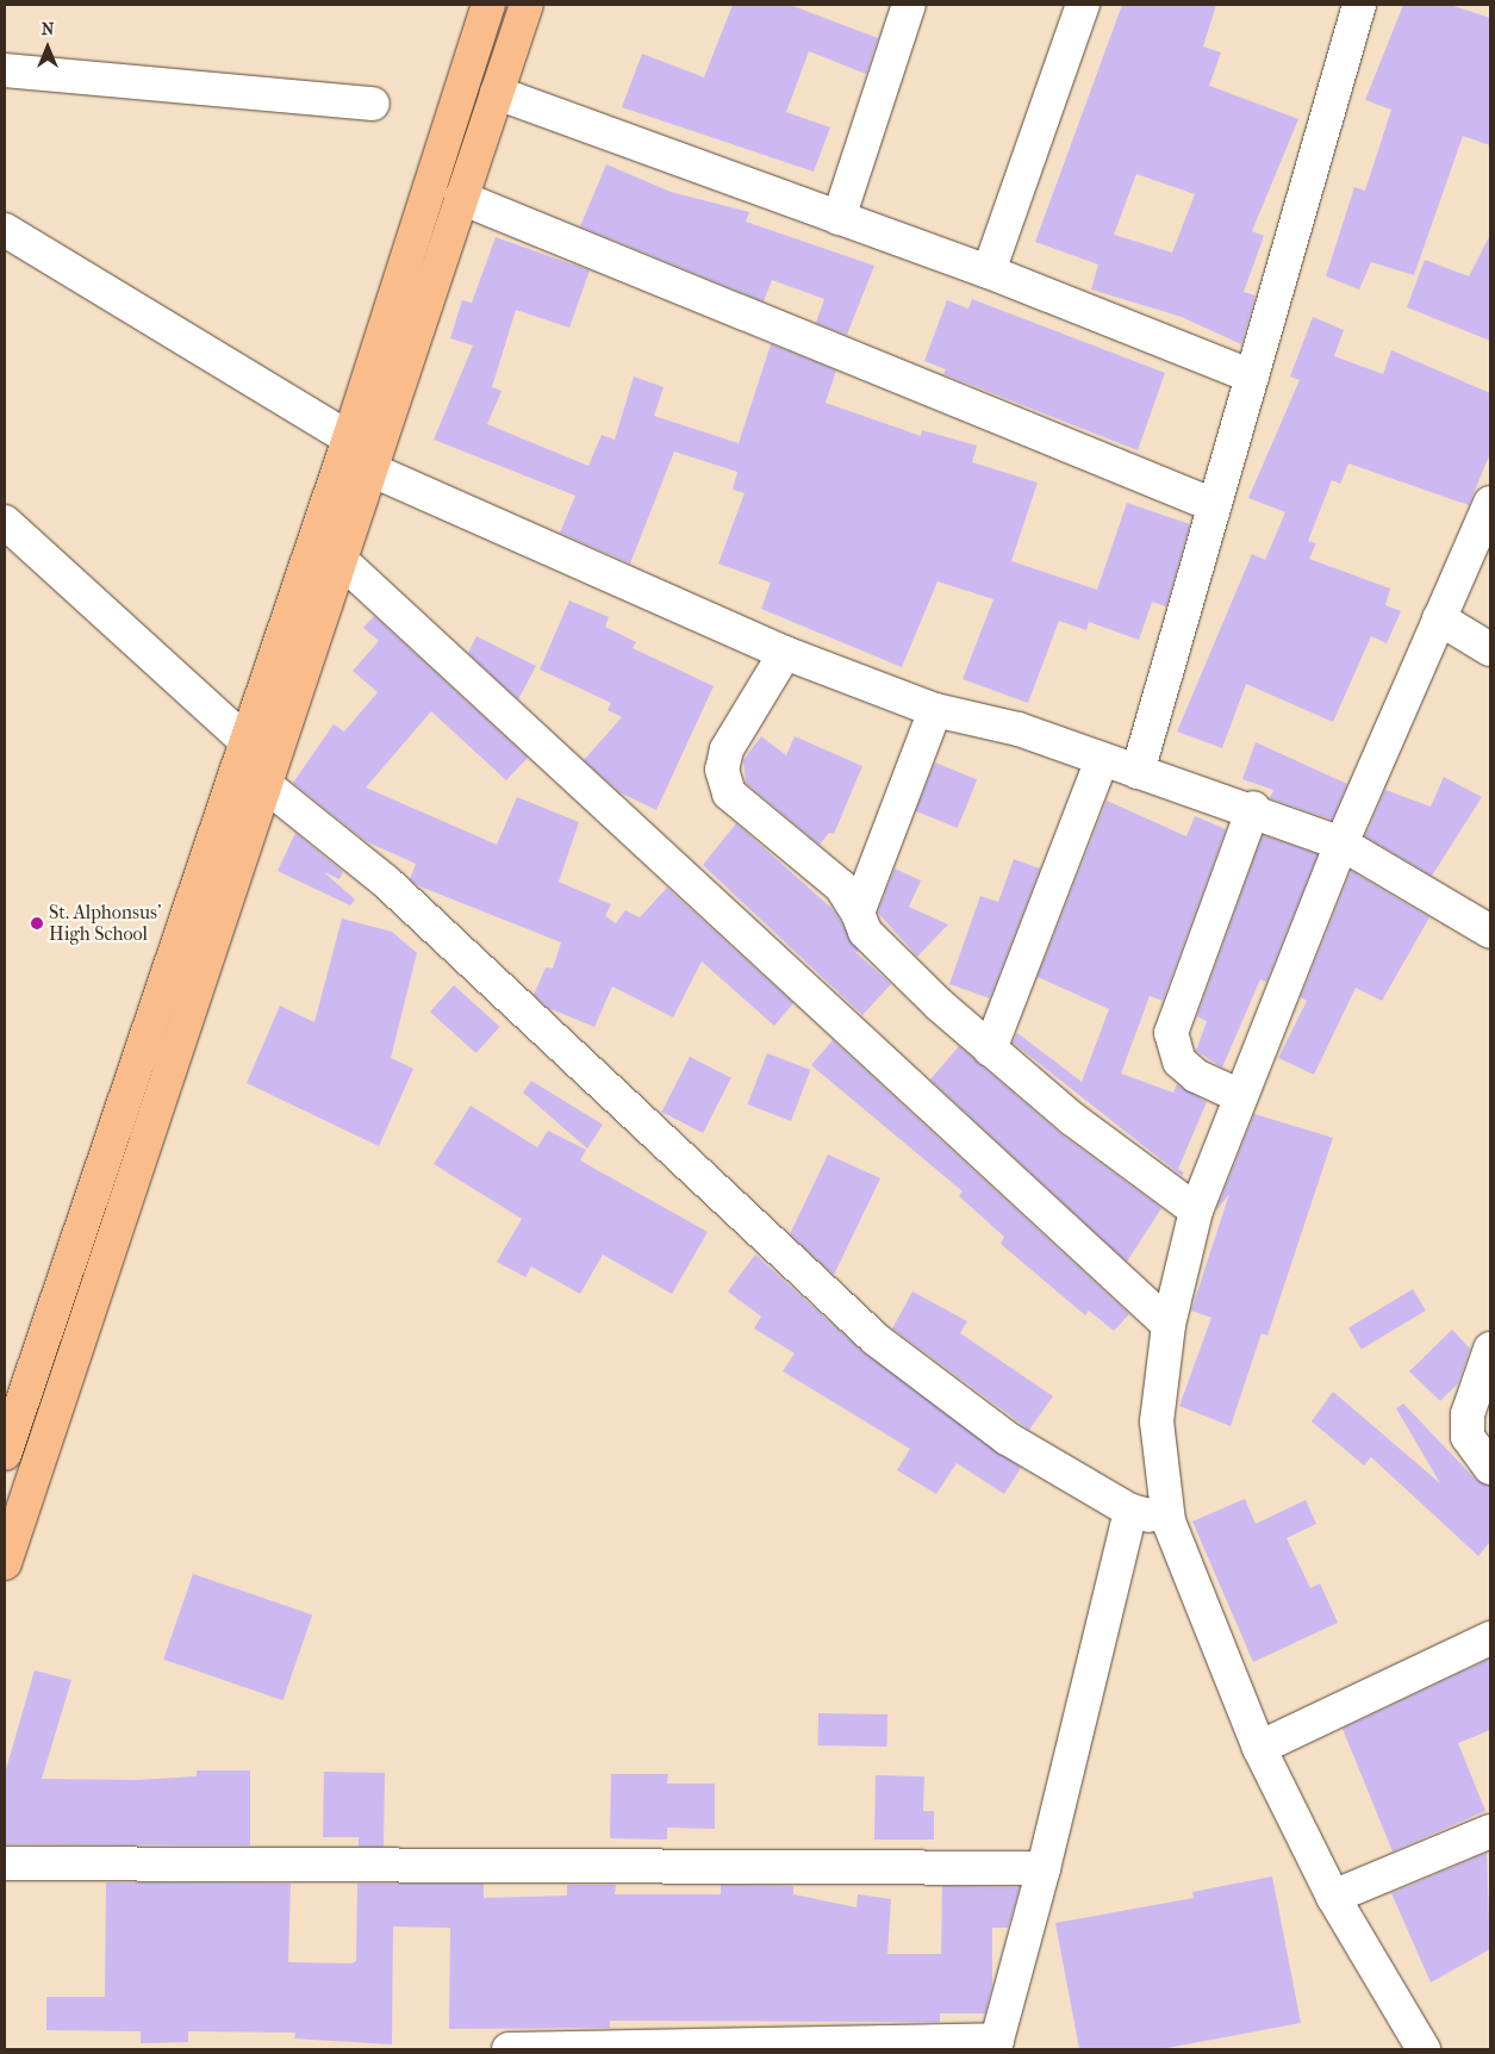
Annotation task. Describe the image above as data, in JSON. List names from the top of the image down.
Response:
{
  "places": ["St. Alphonsus' High School"],
  "north": "top"
}
